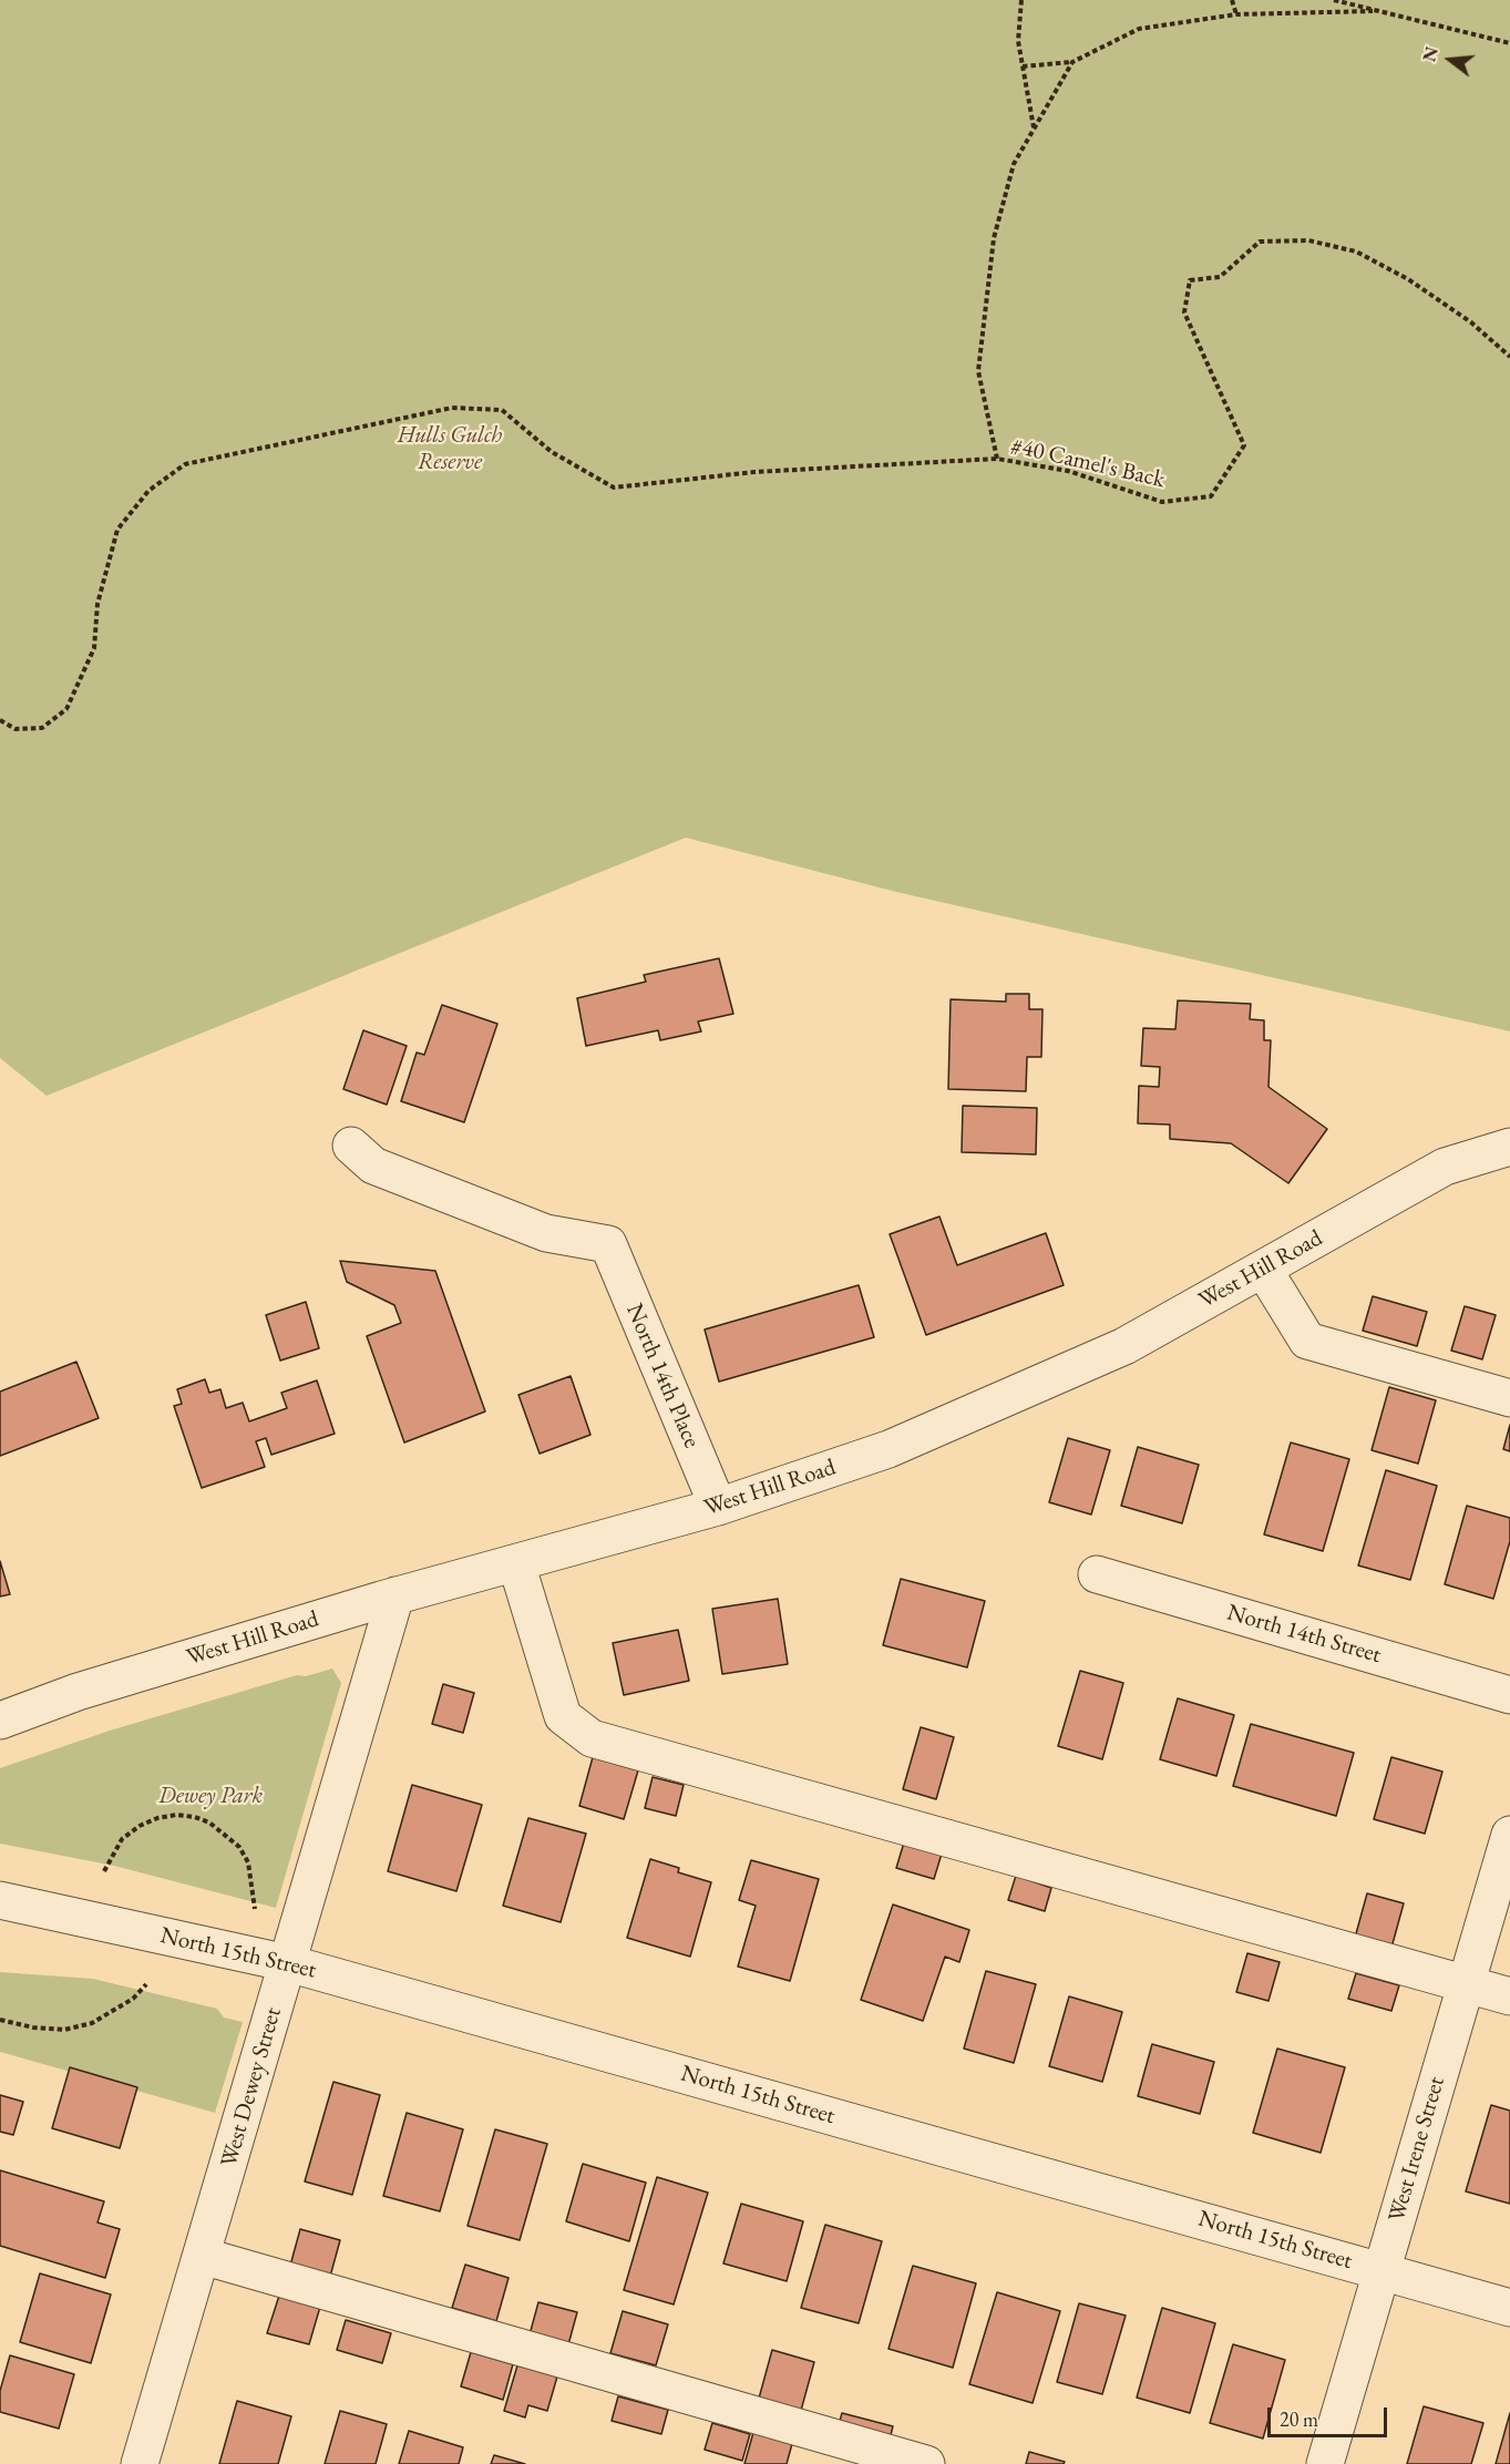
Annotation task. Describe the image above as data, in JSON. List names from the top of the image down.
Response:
{
  "streets": {
    "street": [
      "West Hill Road",
      "North 14th Place",
      "North 14th Street",
      "North 15th Street",
      "West Dewey Street",
      "West Irene Street"
    ],
    "path": ["#40 Camel's Back"]
  },
  "crossings": [
    ["West Hill Road", "North 14th Place"],
    ["West Hill Road", "West Dewey Street"],
    ["North 15th Street", "West Dewey Street"],
    ["North 15th Street", "West Irene Street"]
  ],
  "parks": ["Hulls Gulch Reserve", "Dewey Park"],
  "scale_bar": "20 m",
  "north": "left"
}
